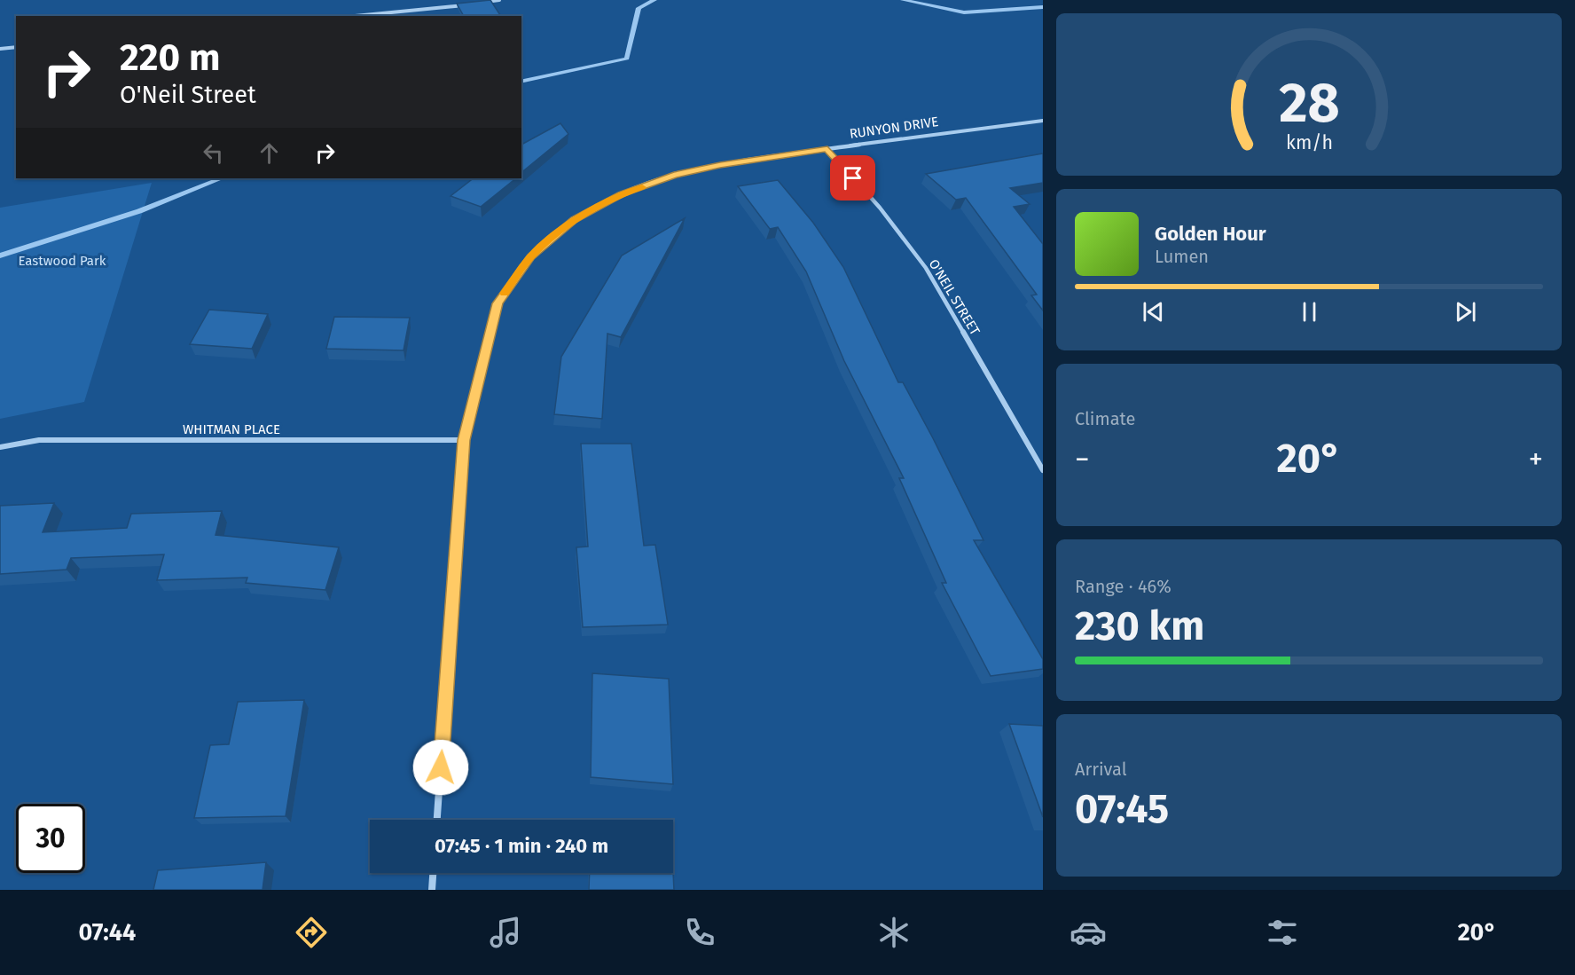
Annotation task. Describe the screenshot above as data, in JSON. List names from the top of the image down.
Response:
{
  "streets": {
    "street": ["RUNYON DRIVE", "O'NEIL STREET", "WHITMAN PLACE"]
  },
  "crossings": [
    ["RUNYON DRIVE", "O'NEIL STREET"],
    ["RUNYON DRIVE", "WHITMAN PLACE"]
  ],
  "parks": ["Eastwood Park"],
  "page": {
    "turn": ["220 m", "O'Neil Street"],
    "song": ["Golden Hour", "Lumen"],
    "tile": [
      "Climate",
      ["Range · 46%", "230 km"],
      ["Arrival", "07:45"]
    ],
    "heat": ["−", "20°", "+"],
    "limit": "30",
    "trip": "07:45 · 1 min · 240 m",
    "tabs": ["07:44", "20°"],
    "gauge": ["28", "km/h"]
  }
}
